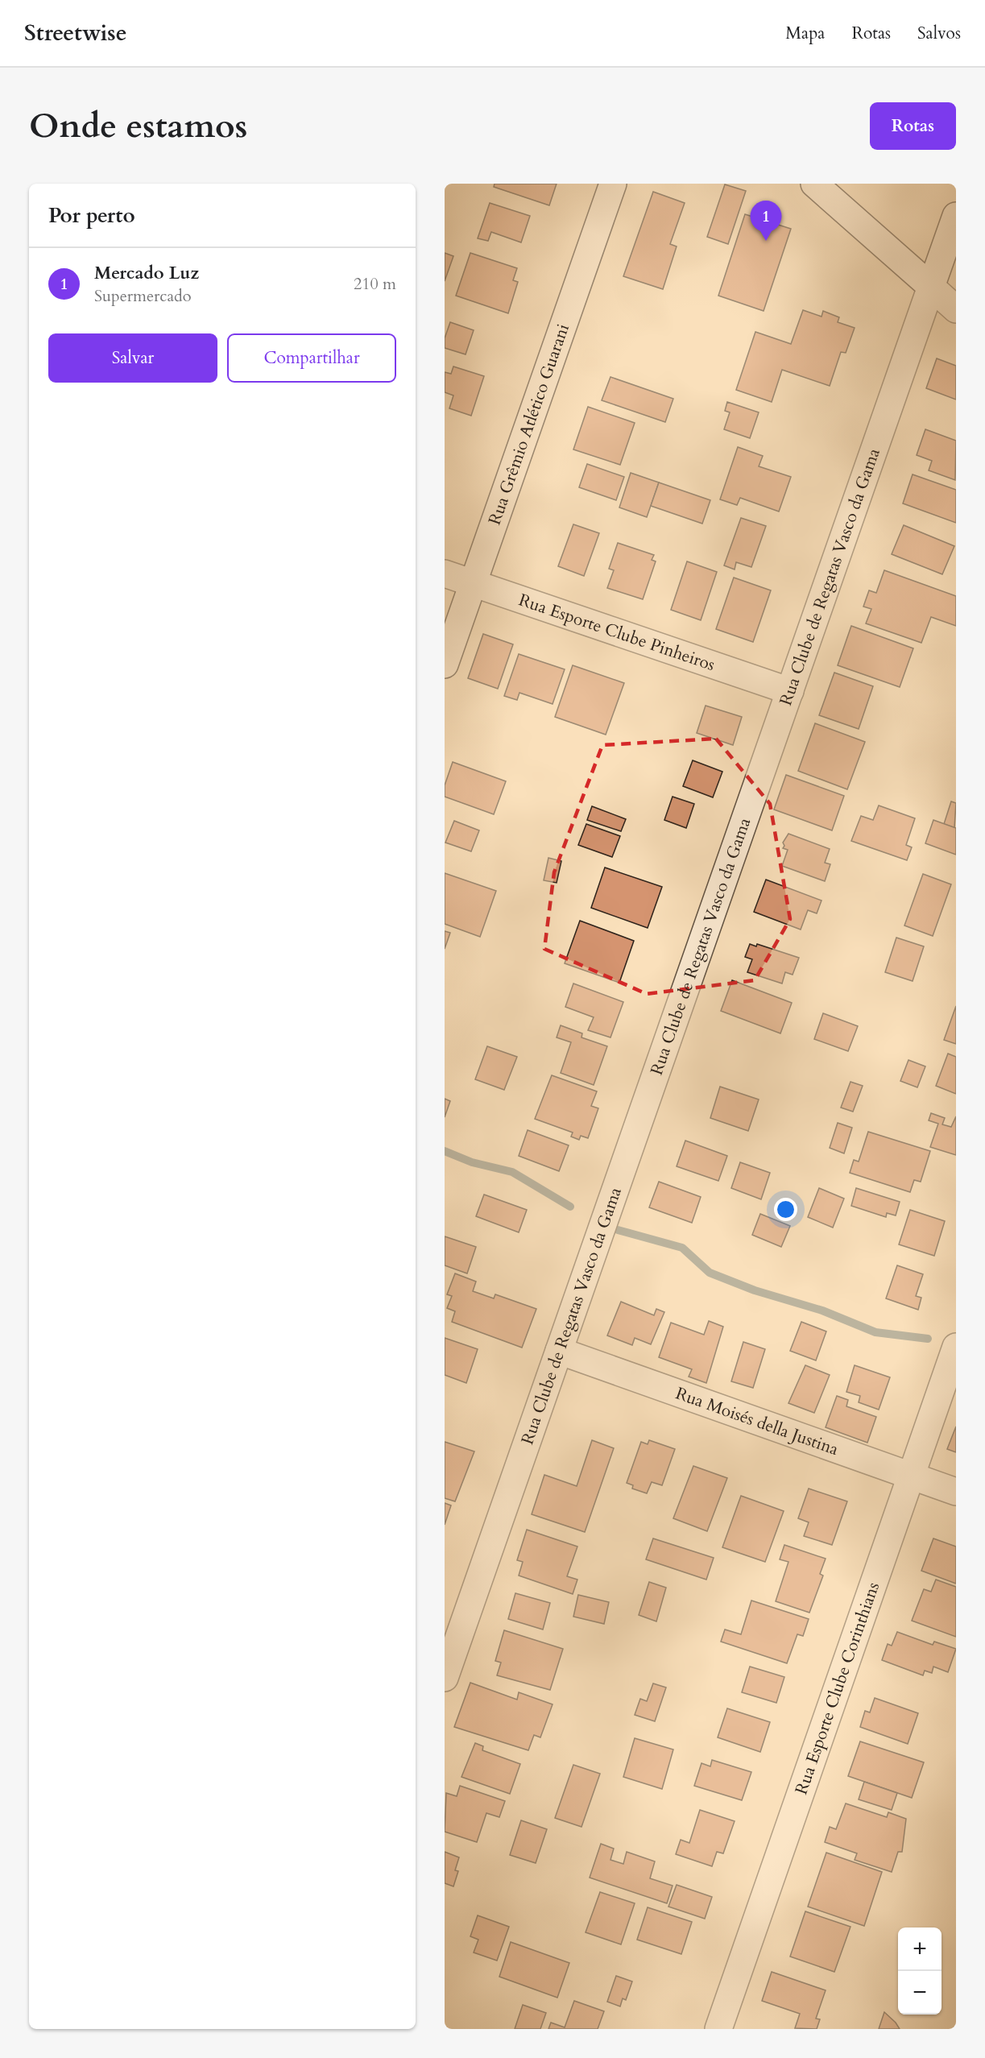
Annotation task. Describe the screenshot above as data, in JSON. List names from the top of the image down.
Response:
{
  "streets": {
    "street": [
      "Rua Grêmio Atlético Guarani",
      "Rua Clube de Regatas Vasco da Gama",
      "Rua Esporte Clube Pinheiros",
      "Rua Moisés della Justina",
      "Rua Esporte Clube Corinthians"
    ]
  },
  "crossings": [
    ["Rua Grêmio Atlético Guarani", "Rua Esporte Clube Pinheiros"],
    ["Rua Clube de Regatas Vasco da Gama", "Rua Esporte Clube Pinheiros"],
    ["Rua Clube de Regatas Vasco da Gama", "Rua Moisés della Justina"],
    ["Rua Moisés della Justina", "Rua Esporte Clube Corinthians"]
  ],
  "page": {
    "header": "Streetwise",
    "nav": ["Mapa", "Rotas", "Salvos"],
    "buttons": [
      "Rotas",
      ["Salvar", "Compartilhar"]
    ],
    "title": "Onde estamos",
    "heading": "Por perto",
    "pins": "1",
    "list": [
      {
        "mark": "1",
        "name": "Mercado Luz",
        "note": "Supermercado",
        "value": "210 m"
      }
    ],
    "map_buttons": ["+", "−"]
  }
}
